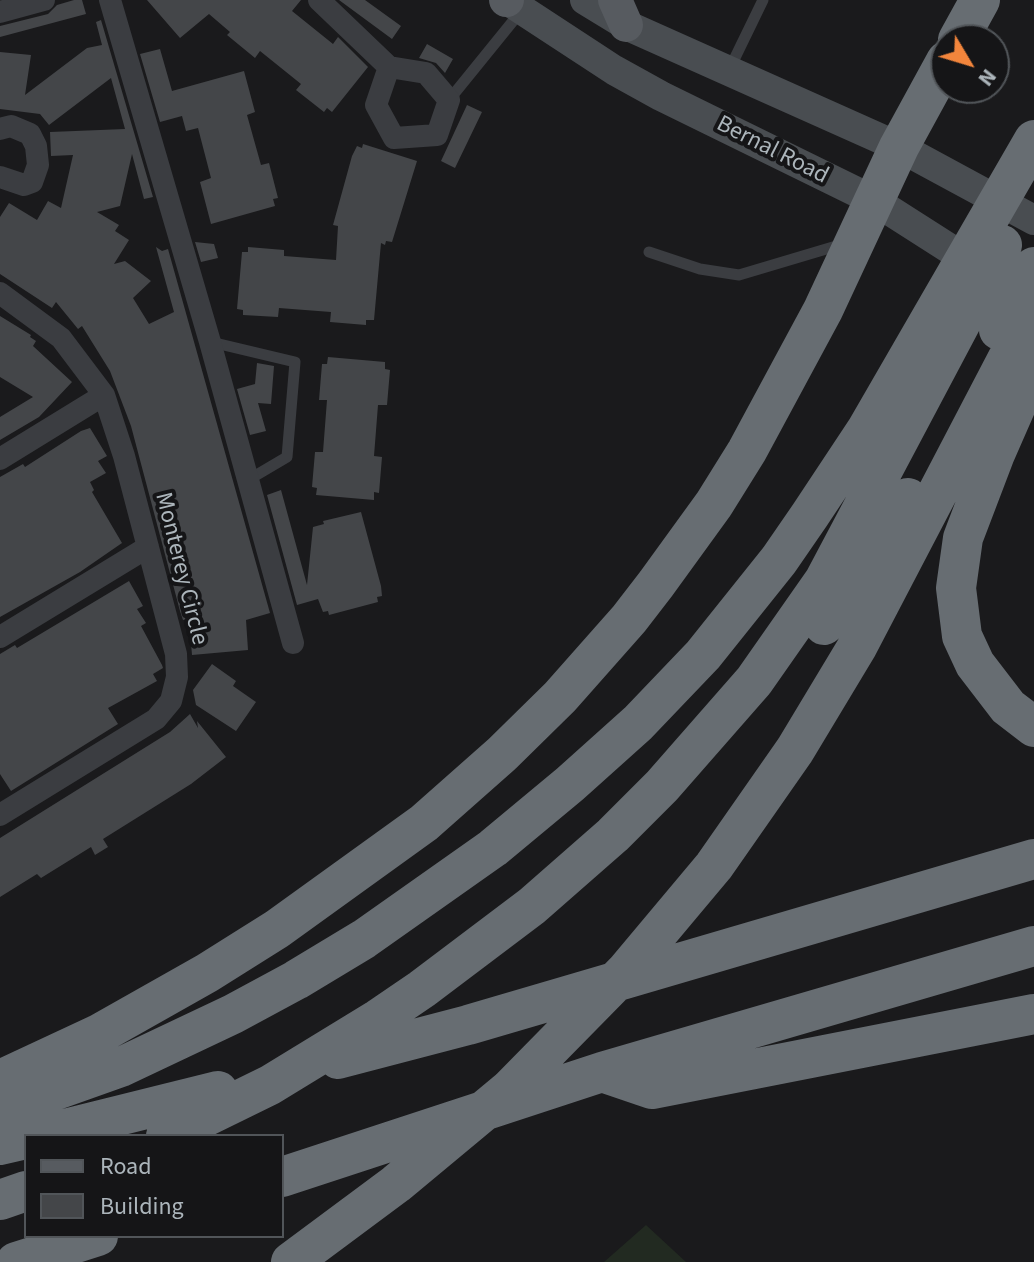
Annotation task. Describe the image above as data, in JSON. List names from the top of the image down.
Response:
{
  "streets": {
    "main road": ["Bernal Road"],
    "street": ["Monterey Circle"]
  },
  "legend": ["Road", "Building"],
  "north": "bottom right"
}
